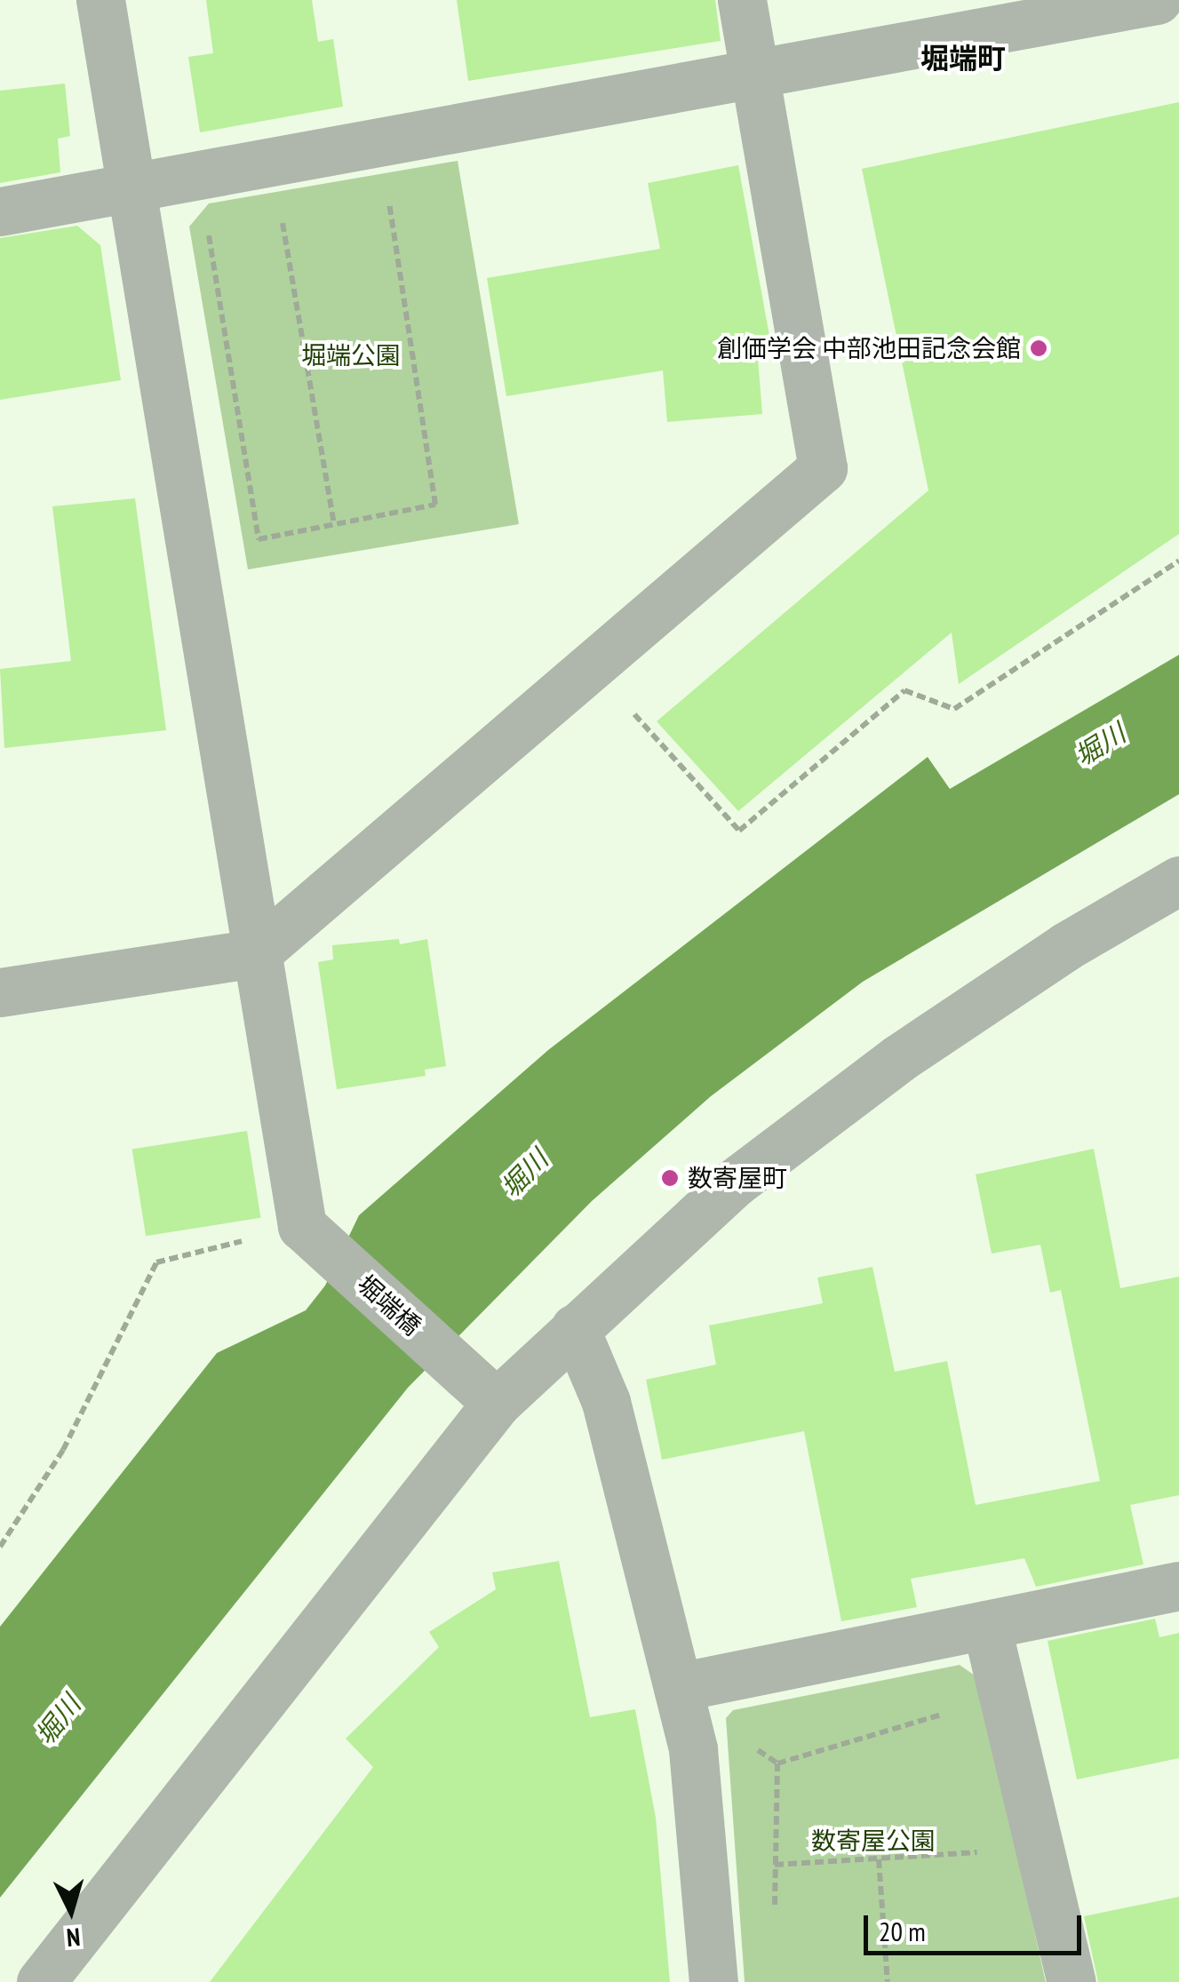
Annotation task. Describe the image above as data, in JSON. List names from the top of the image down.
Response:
{
  "streets": {
    "street": ["堀端橋"]
  },
  "districts": ["堀端町"],
  "water": ["堀川"],
  "parks": ["堀端公園", "数寄屋公園"],
  "places": ["創価学会 中部池田記念会館", "数寄屋町"],
  "scale_bar": "20 m",
  "north": "bottom"
}
